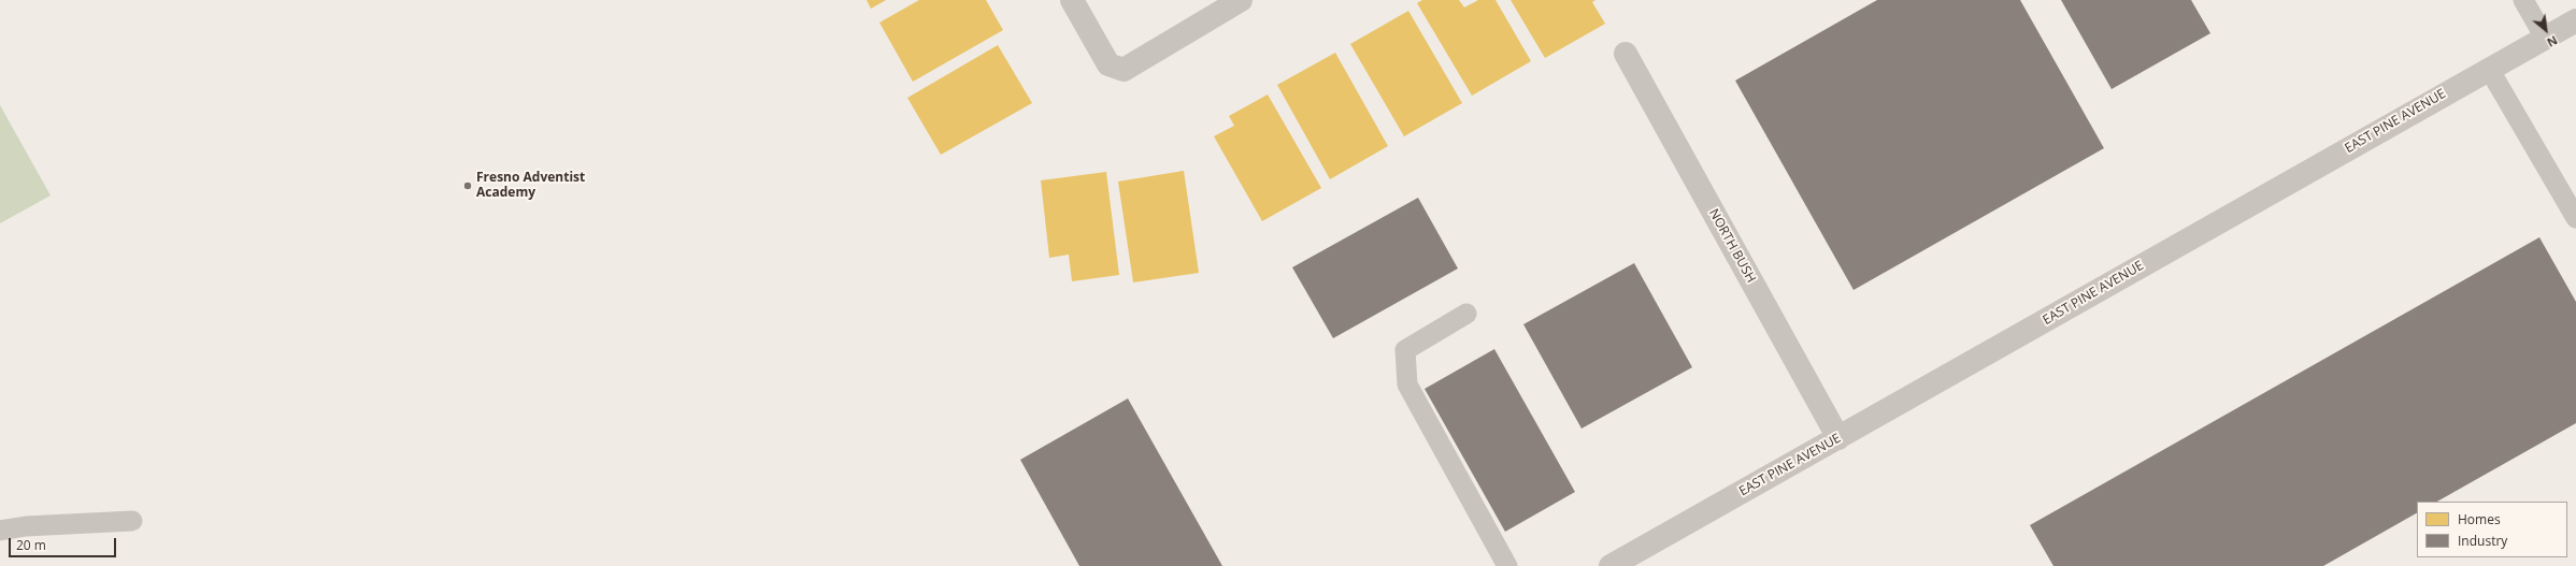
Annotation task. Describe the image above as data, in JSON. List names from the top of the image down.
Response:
{
  "streets": {
    "street": ["EAST PINE AVENUE", "NORTH BUSH"]
  },
  "crossings": [
    ["EAST PINE AVENUE", "NORTH BUSH"]
  ],
  "places": ["Fresno Adventist Academy"],
  "legend": ["Homes", "Industry"],
  "scale_bar": "20 m",
  "north": "bottom right"
}
